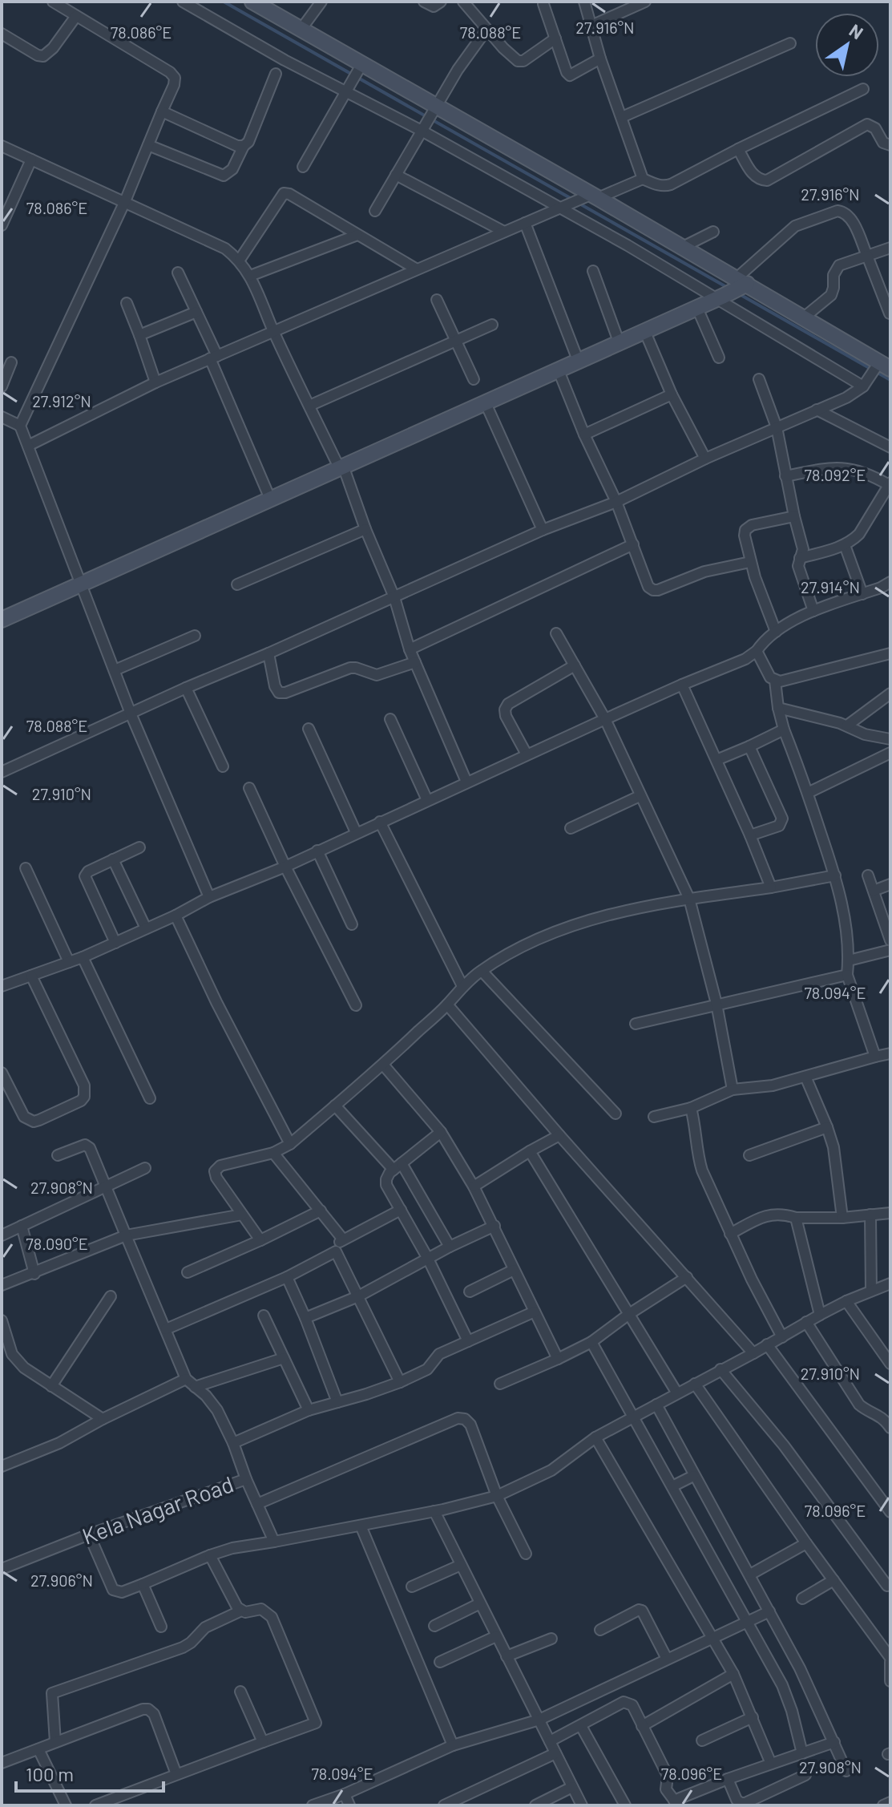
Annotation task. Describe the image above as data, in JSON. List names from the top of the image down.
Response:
{
  "streets": {
    "street": ["Kela Nagar Road"]
  },
  "scale_bar": "100 m",
  "north": "top right",
  "coordinates": [
    "27.916°N",
    "78.086°E",
    "78.088°E",
    "27.912°N",
    "78.092°E",
    "27.914°N",
    "27.910°N",
    "78.094°E",
    "27.908°N",
    "78.090°E",
    "78.096°E",
    "27.906°N"
  ]
}
